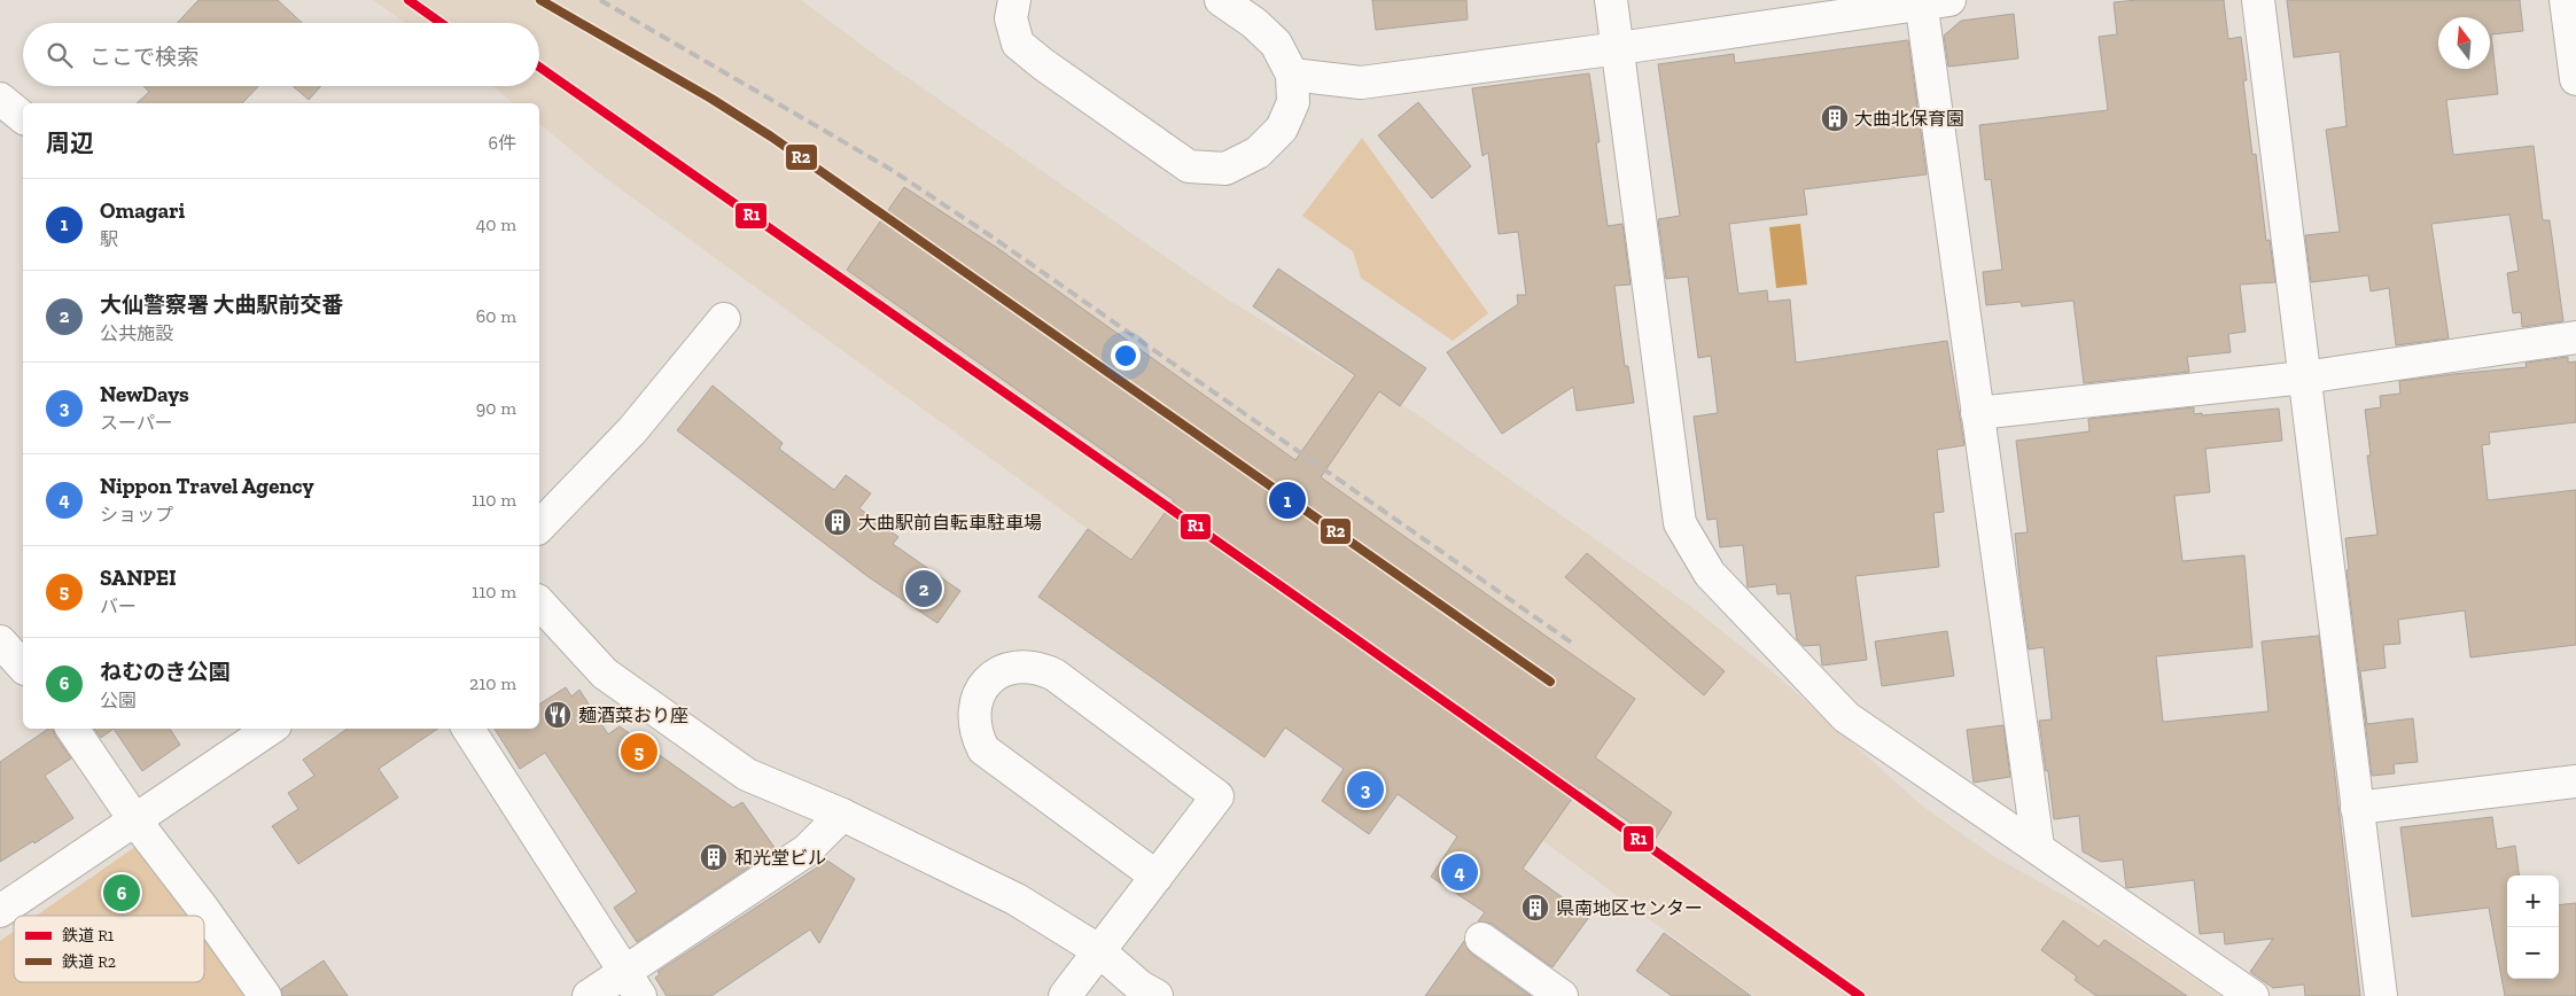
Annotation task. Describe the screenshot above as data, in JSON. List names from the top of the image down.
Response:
{
  "places": {
    "building": [
      "大曲北保育園",
      "大曲駅前自転車駐車場",
      "和光堂ビル",
      "県南地区センター"
    ],
    "restaurant": ["麺酒菜おり座"]
  },
  "lines": ["rail line R1", "rail line R2"],
  "legend": ["鉄道 R1", "鉄道 R2"],
  "north": "top",
  "page": {
    "search": "ここで検索",
    "heading": ["周辺", "6件"],
    "list": [
      {
        "mark": "1",
        "name": "Omagari",
        "note": "駅",
        "value": "40 m"
      },
      {
        "mark": "2",
        "name": "大仙警察署 大曲駅前交番",
        "note": "公共施設",
        "value": "60 m"
      },
      {
        "mark": "3",
        "name": "NewDays",
        "note": "スーパー",
        "value": "90 m"
      },
      {
        "mark": "4",
        "name": "Nippon Travel Agency",
        "note": "ショップ",
        "value": "110 m"
      },
      {
        "mark": "5",
        "name": "SANPEI",
        "note": "バー",
        "value": "110 m"
      },
      {
        "mark": "6",
        "name": "ねむのき公園",
        "note": "公園",
        "value": "210 m"
      }
    ],
    "pins": [
      "1",
      "2",
      "5",
      "3",
      "4",
      "6"
    ],
    "map_buttons": ["+", "−"]
  }
}
